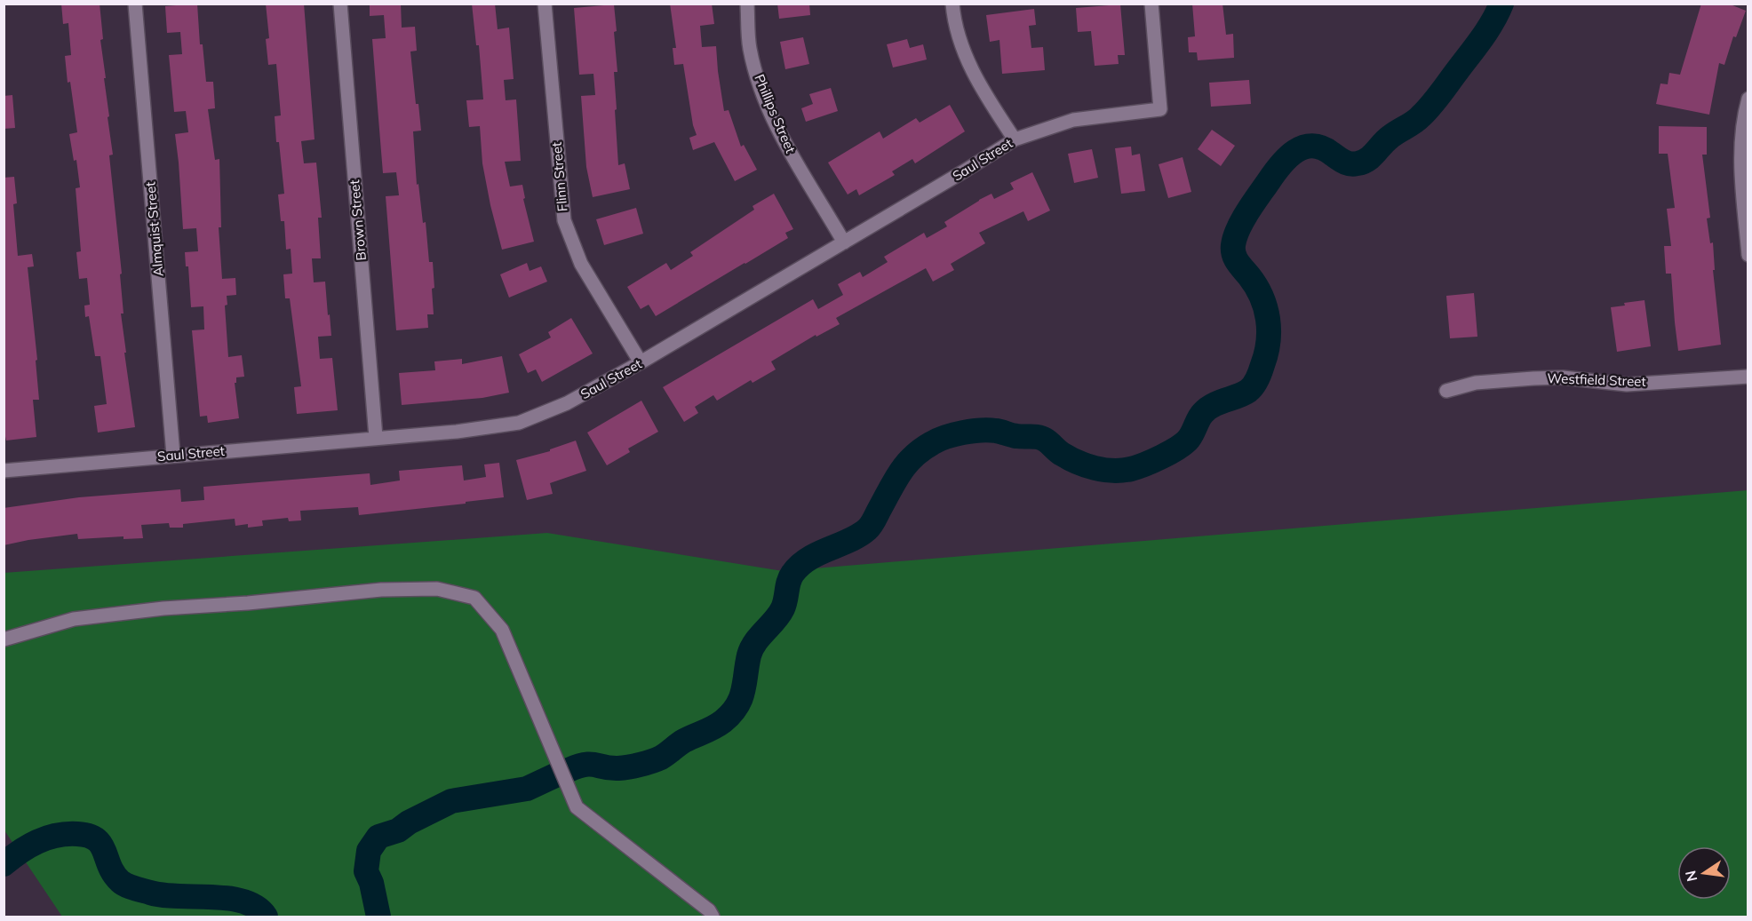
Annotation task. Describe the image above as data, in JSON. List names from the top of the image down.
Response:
{
  "streets": {
    "street": [
      "Phillips Street",
      "Saul Street",
      "Flinn Street",
      "Brown Street",
      "Almquist Street",
      "Westfield Street"
    ]
  },
  "crossings": [
    ["Phillips Street", "Saul Street"],
    ["Saul Street", "Flinn Street"],
    ["Saul Street", "Brown Street"],
    ["Saul Street", "Almquist Street"]
  ],
  "north": "left"
}
